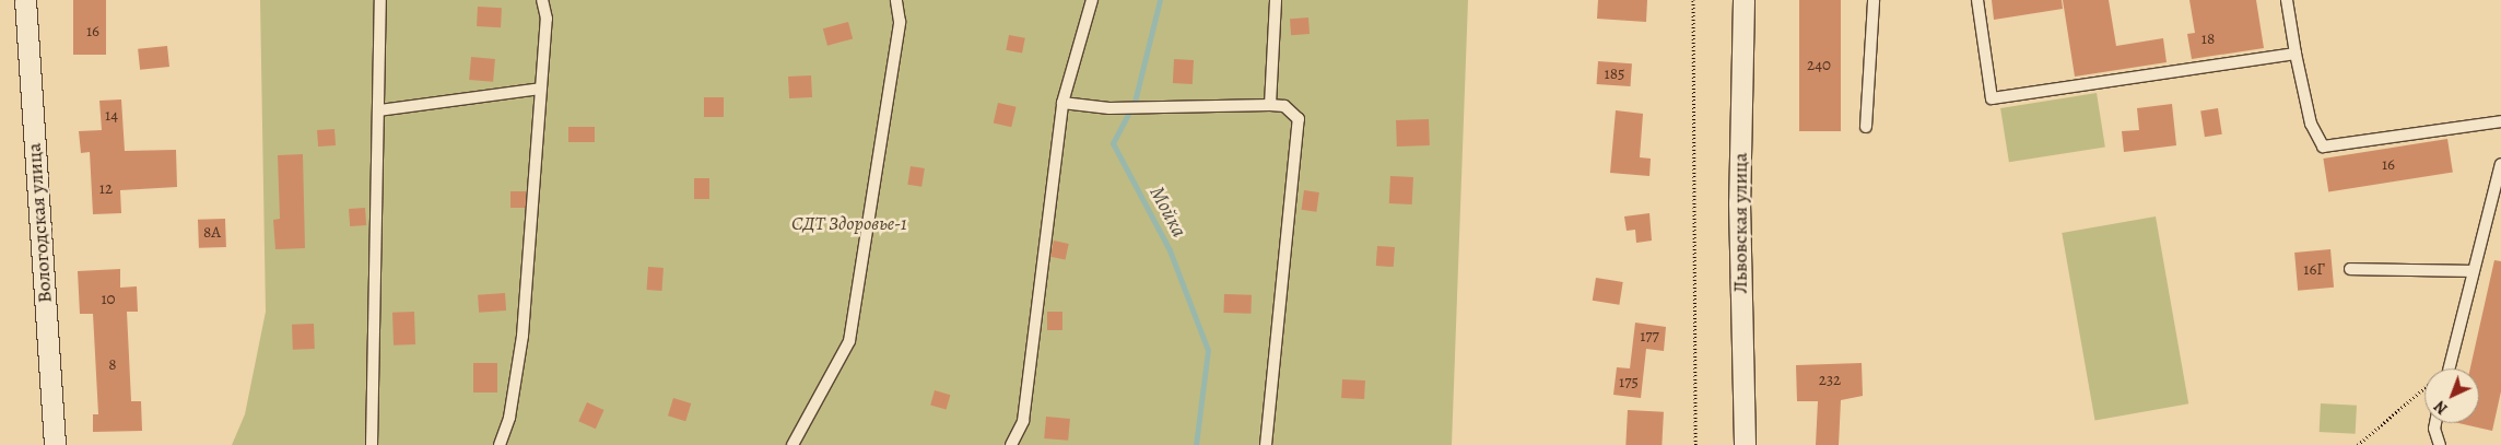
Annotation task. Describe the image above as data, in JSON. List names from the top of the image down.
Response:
{
  "streets": {
    "street": ["Вологодская улица", "Львовская улица"]
  },
  "water": ["Мойка"],
  "parks": ["СДТ Здоровье-1"],
  "house_numbers": [
    "16",
    "18",
    "240",
    "185",
    "14",
    "16",
    "12",
    "8А",
    "16Г",
    "10",
    "177",
    "8",
    "232",
    "175"
  ],
  "north": "bottom left"
}
